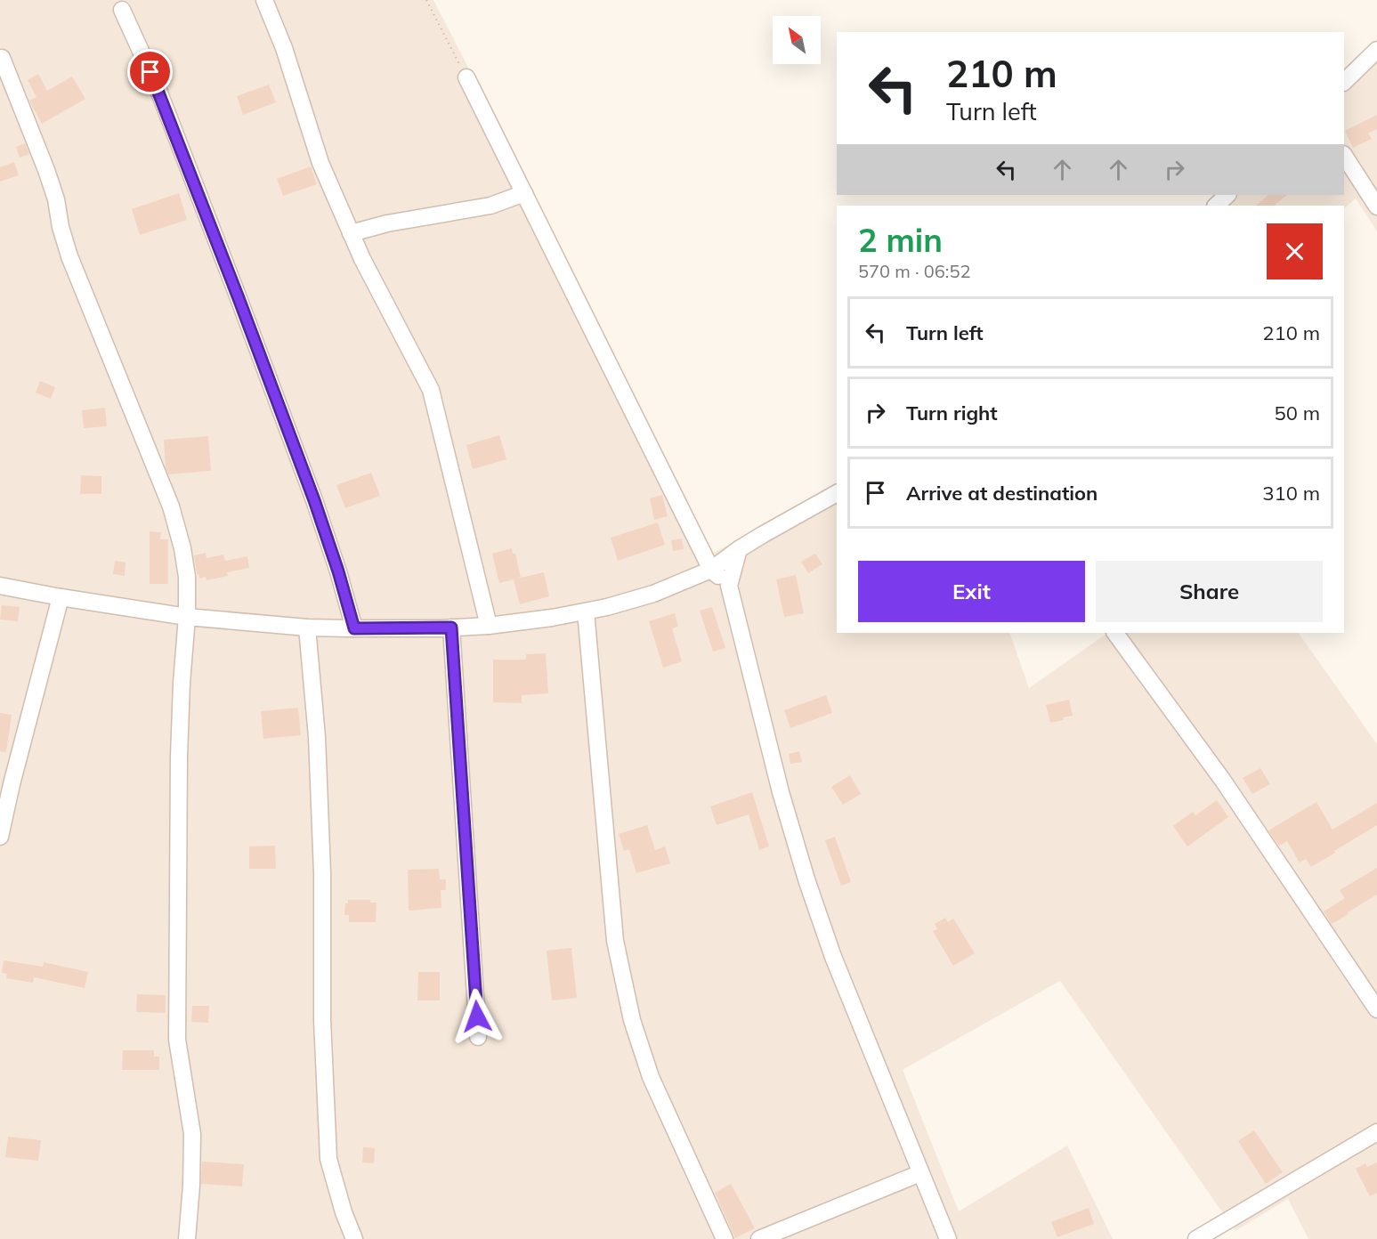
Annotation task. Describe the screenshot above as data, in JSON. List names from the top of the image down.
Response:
{
  "north": "top left",
  "page": {
    "turn": ["210 m", "Turn left"],
    "heading": ["2 min", "570 m · 06:52"],
    "list": [
      {
        "name": "Turn left",
        "value": "210 m"
      },
      {
        "name": "Turn right",
        "value": "50 m"
      },
      {
        "name": "Arrive at destination",
        "value": "310 m"
      }
    ],
    "buttons": ["Exit", "Share"]
  }
}
